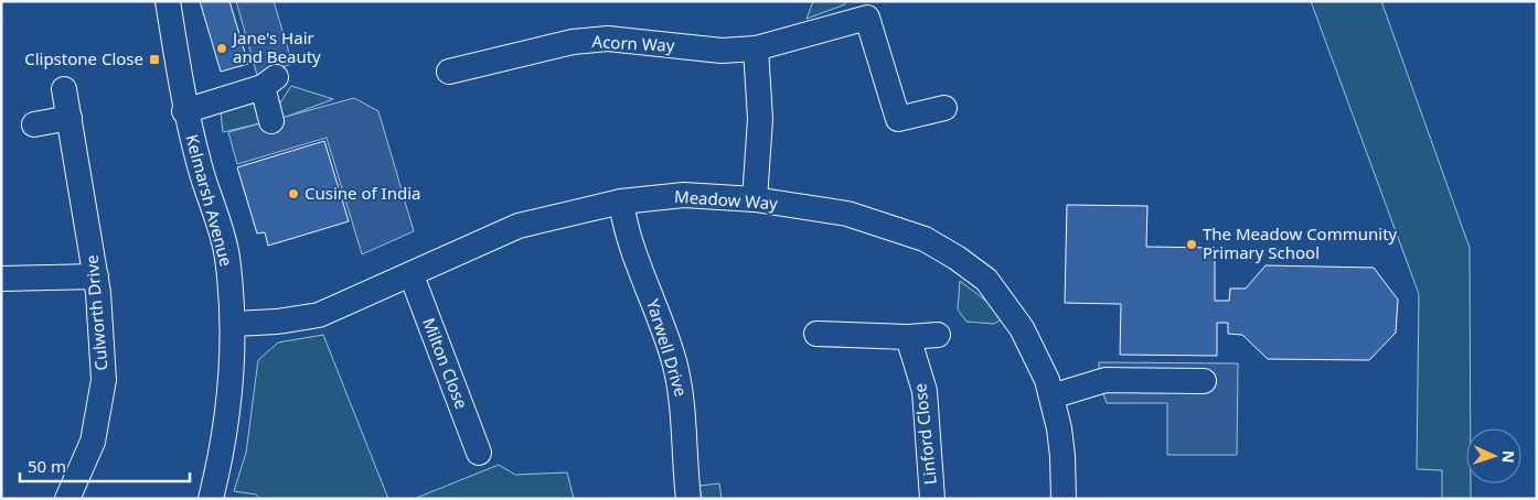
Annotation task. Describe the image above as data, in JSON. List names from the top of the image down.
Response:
{
  "streets": {
    "street": [
      "Acorn Way",
      "Kelmarsh Avenue",
      "Meadow Way",
      "Culworth Drive",
      "Yarwell Drive",
      "Milton Close",
      "Linford Close"
    ]
  },
  "crossings": [
    ["Kelmarsh Avenue", "Meadow Way"],
    ["Meadow Way", "Yarwell Drive"],
    ["Meadow Way", "Milton Close"]
  ],
  "places": {
    "other": ["Jane's Hair and Beauty", "Cusine of India", "The Meadow Community Primary School"],
    "transit": ["Clipstone Close"]
  },
  "scale_bar": "50 m",
  "north": "right"
}
